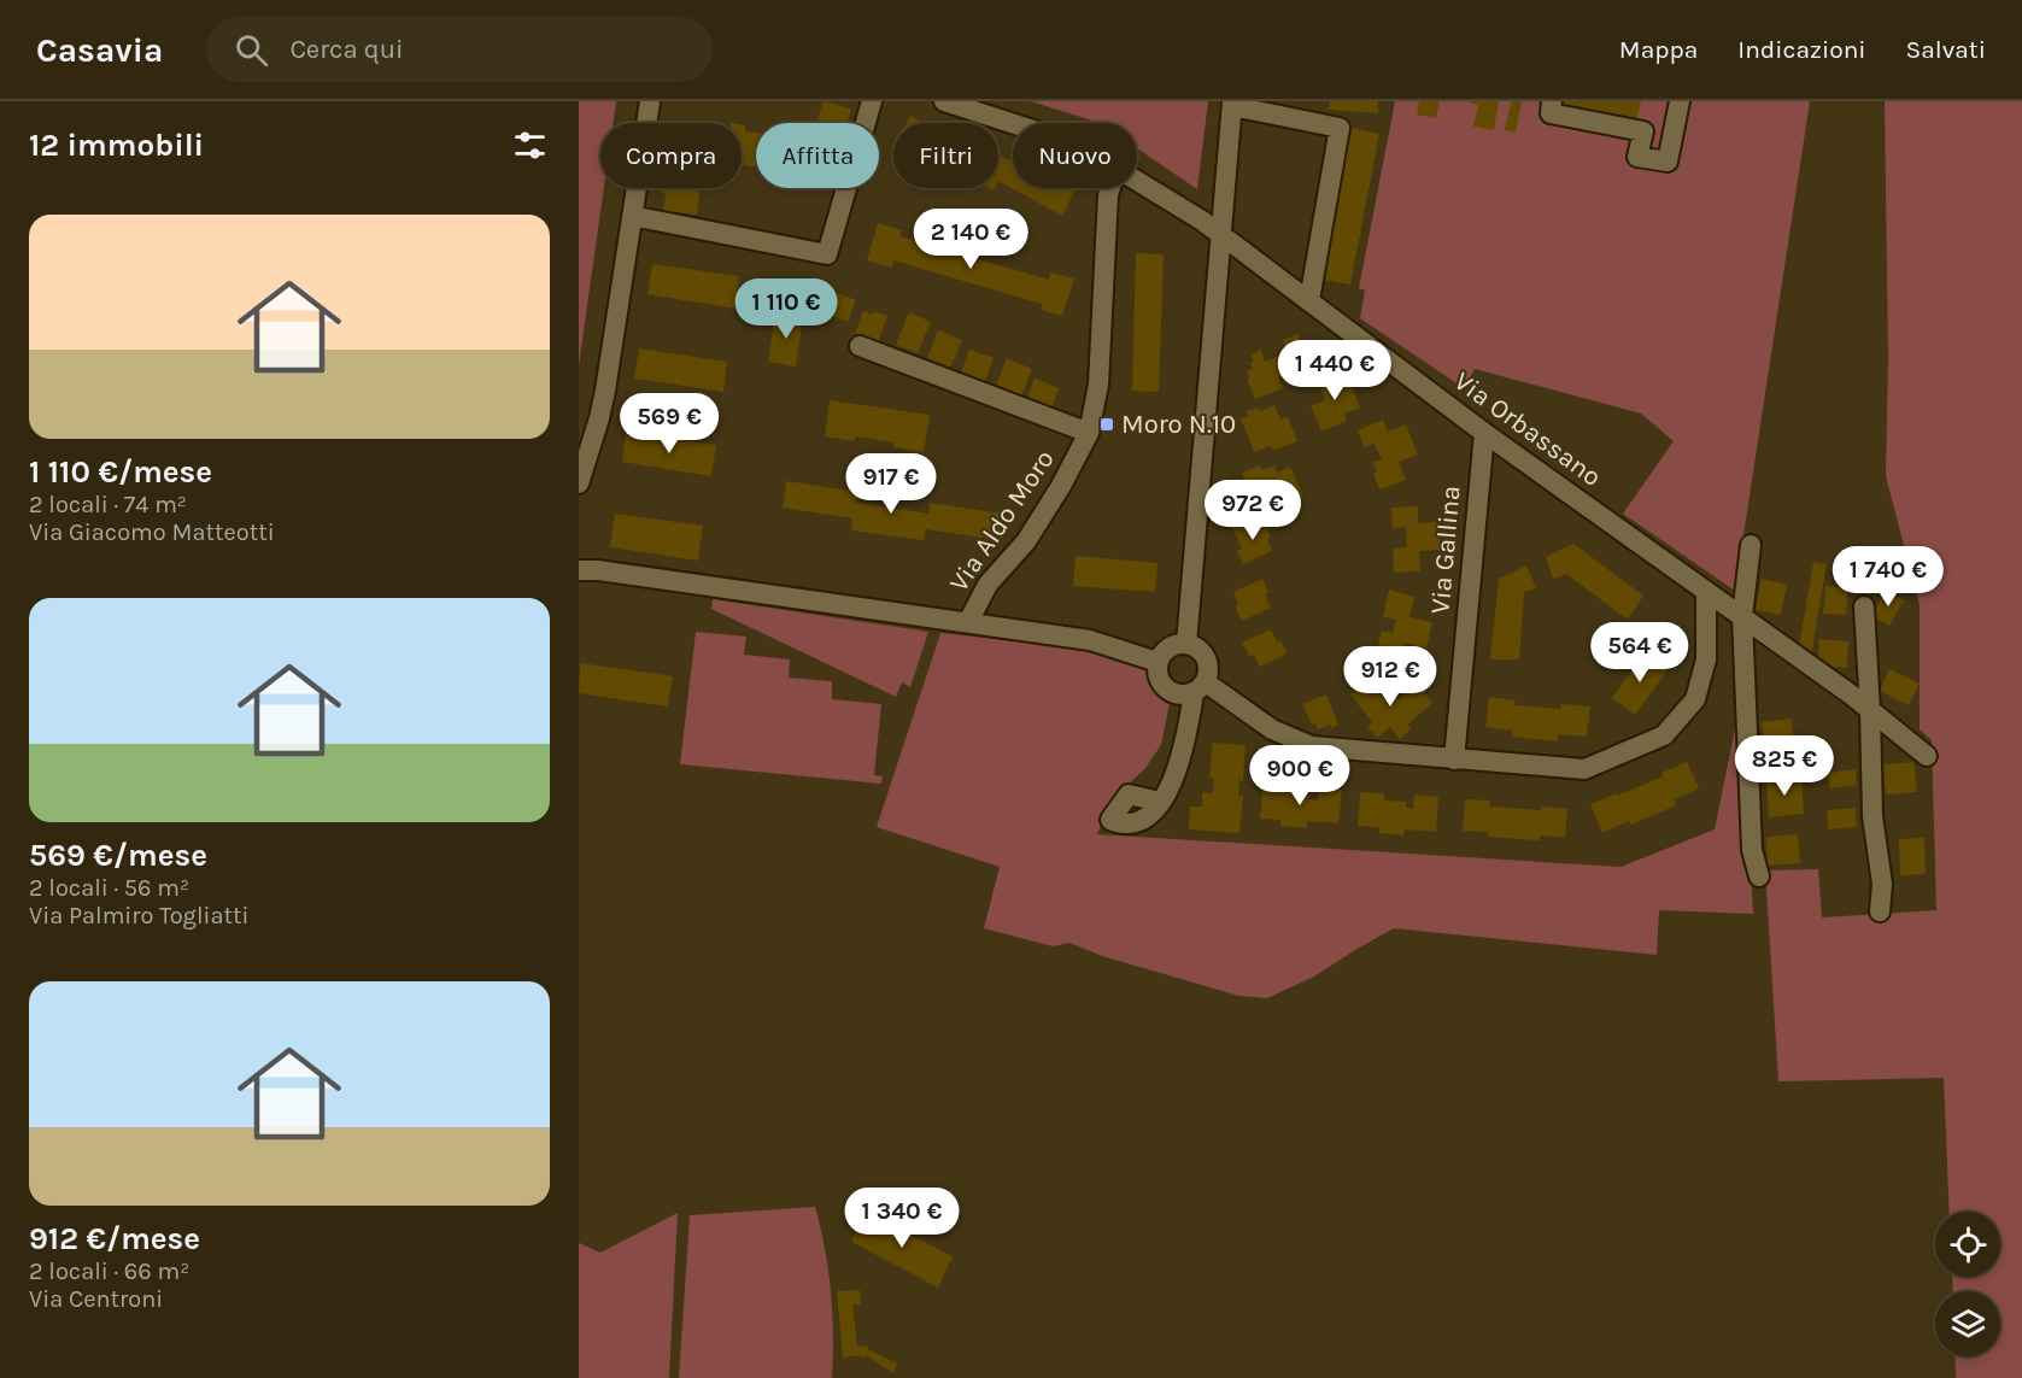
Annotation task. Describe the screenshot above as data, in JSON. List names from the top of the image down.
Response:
{
  "streets": {
    "street": ["Via Orbassano", "Via Aldo Moro", "Via Gallina"]
  },
  "crossings": [
    ["Via Orbassano", "Via Gallina"]
  ],
  "places": {
    "transit": ["Moro N.10"]
  },
  "page": {
    "header": "Casavia",
    "search": "Cerca qui",
    "nav": ["Mappa", "Indicazioni", "Salvati"],
    "heading": "12 immobili",
    "chip": [
      "Compra",
      "Affitta",
      "Filtri",
      "Nuovo"
    ],
    "list": [
      {
        "name": "1 110 €/mese",
        "note": "2 locali · 74 m² · Via Giacomo Matteotti"
      },
      {
        "name": "569 €/mese",
        "note": "2 locali · 56 m² · Via Palmiro Togliatti"
      },
      {
        "name": "912 €/mese",
        "note": "2 locali · 66 m² · Via Centroni"
      }
    ],
    "price": [
      "2 140 €",
      "1 110 €",
      "1 440 €",
      "569 €",
      "917 €",
      "972 €",
      "1 740 €",
      "564 €",
      "912 €",
      "825 €",
      "900 €",
      "1 340 €"
    ]
  }
}
